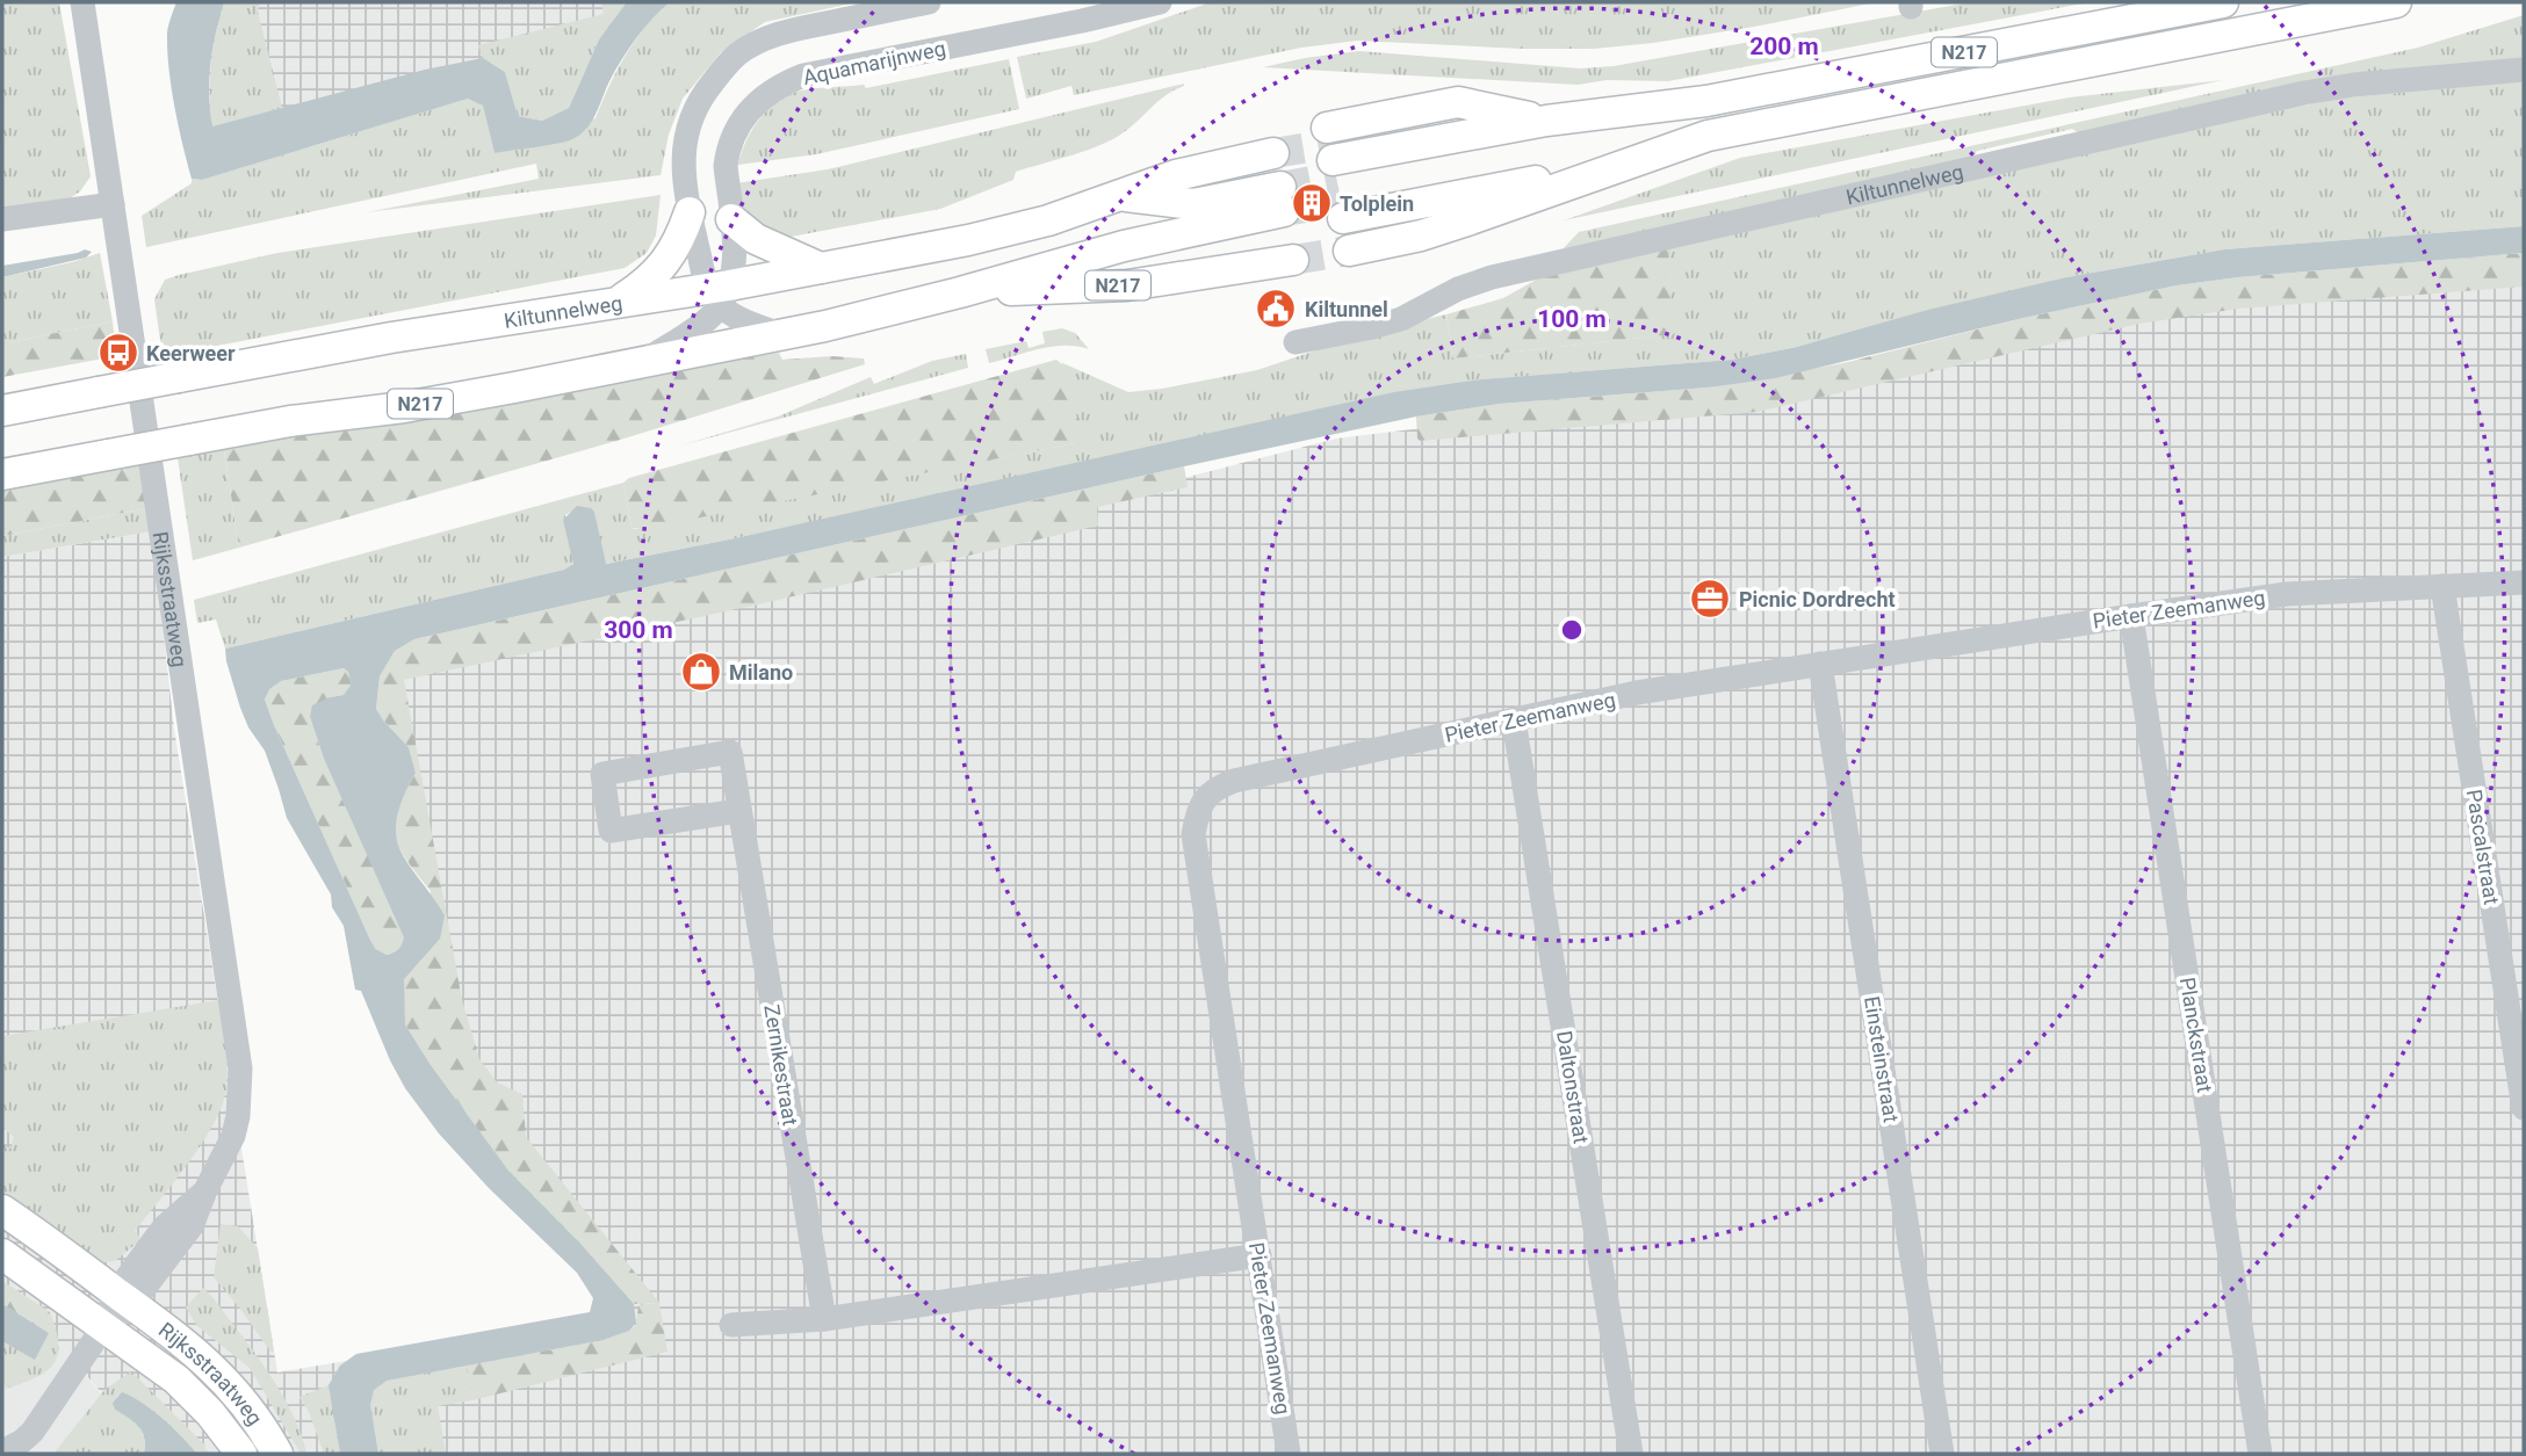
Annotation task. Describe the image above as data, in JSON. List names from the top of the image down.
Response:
{
  "streets": {
    "main road": ["N217", "Kiltunnelweg", "Rijksstraatweg"],
    "street": [
      "Aquamarijnweg",
      "Pieter Zeemanweg",
      "Pascalstraat",
      "Planckstraat",
      "Einsteinstraat",
      "Zernikestraat",
      "Daltonstraat"
    ]
  },
  "crossings": [
    ["Aquamarijnweg", "Kiltunnelweg"],
    ["Pieter Zeemanweg", "Pascalstraat"],
    ["Pieter Zeemanweg", "Planckstraat"],
    ["Pieter Zeemanweg", "Einsteinstraat"],
    ["Pieter Zeemanweg", "Daltonstraat"]
  ],
  "places": {
    "building": ["Tolplein"],
    "public building": ["Kiltunnel"],
    "bus stop": ["Keerweer"],
    "office": ["Picnic Dordrecht"],
    "shop": ["Milano"]
  },
  "rings": ["200 m", "100 m", "300 m"]
}
